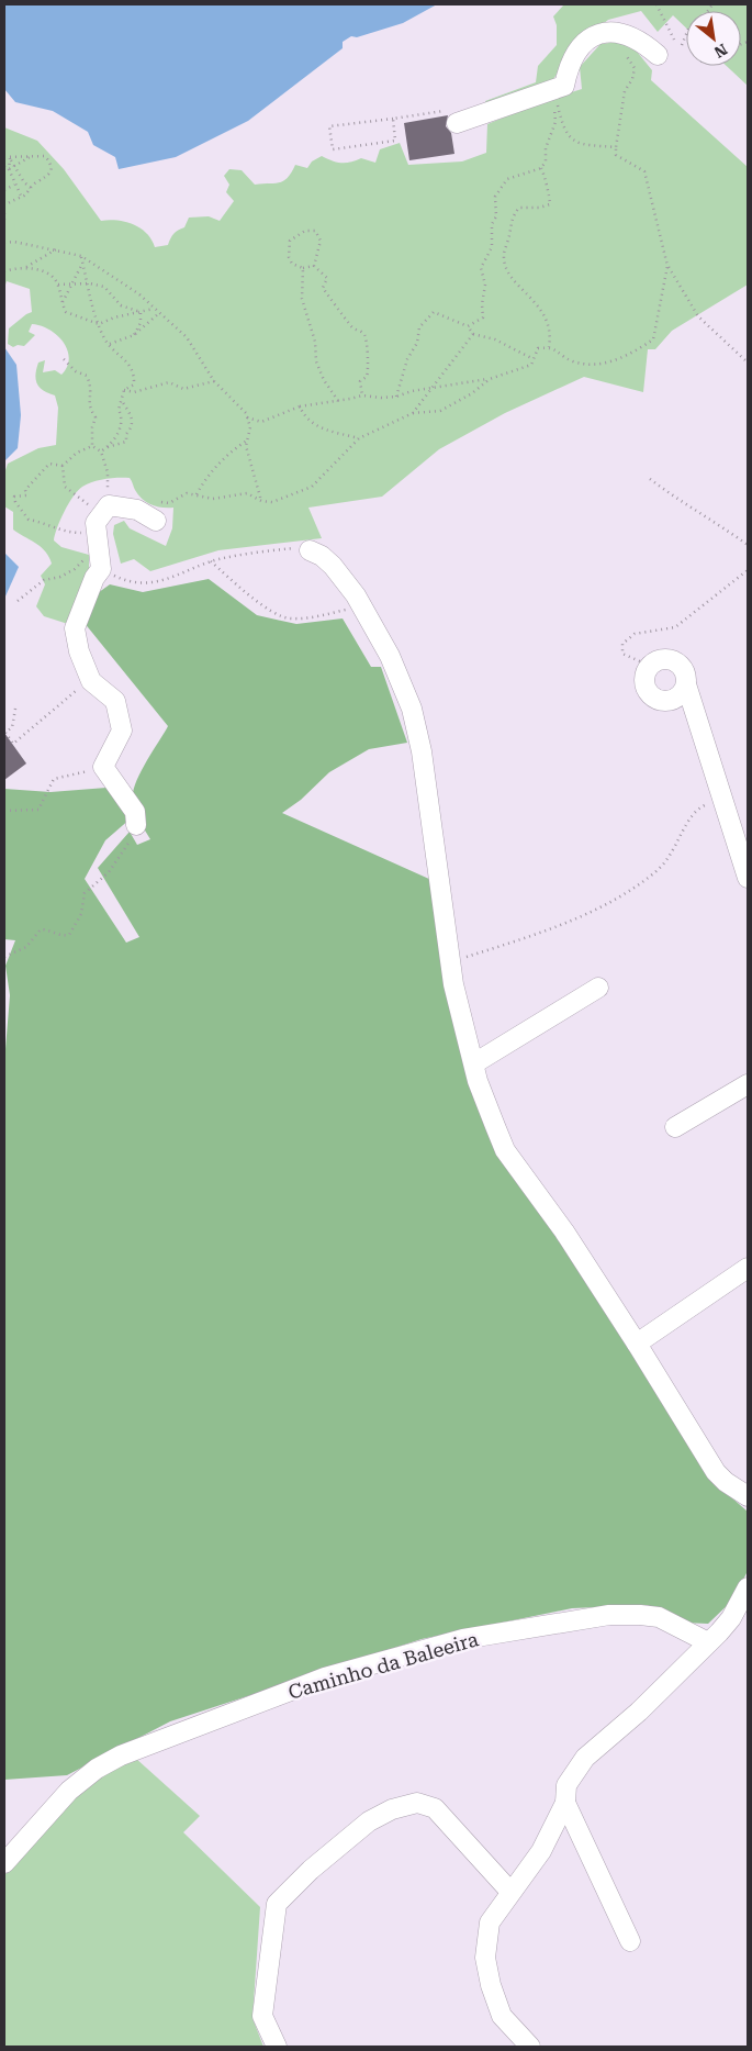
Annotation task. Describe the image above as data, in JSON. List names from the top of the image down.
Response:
{
  "streets": {
    "street": ["Caminho da Baleeira"]
  },
  "north": "bottom right"
}
